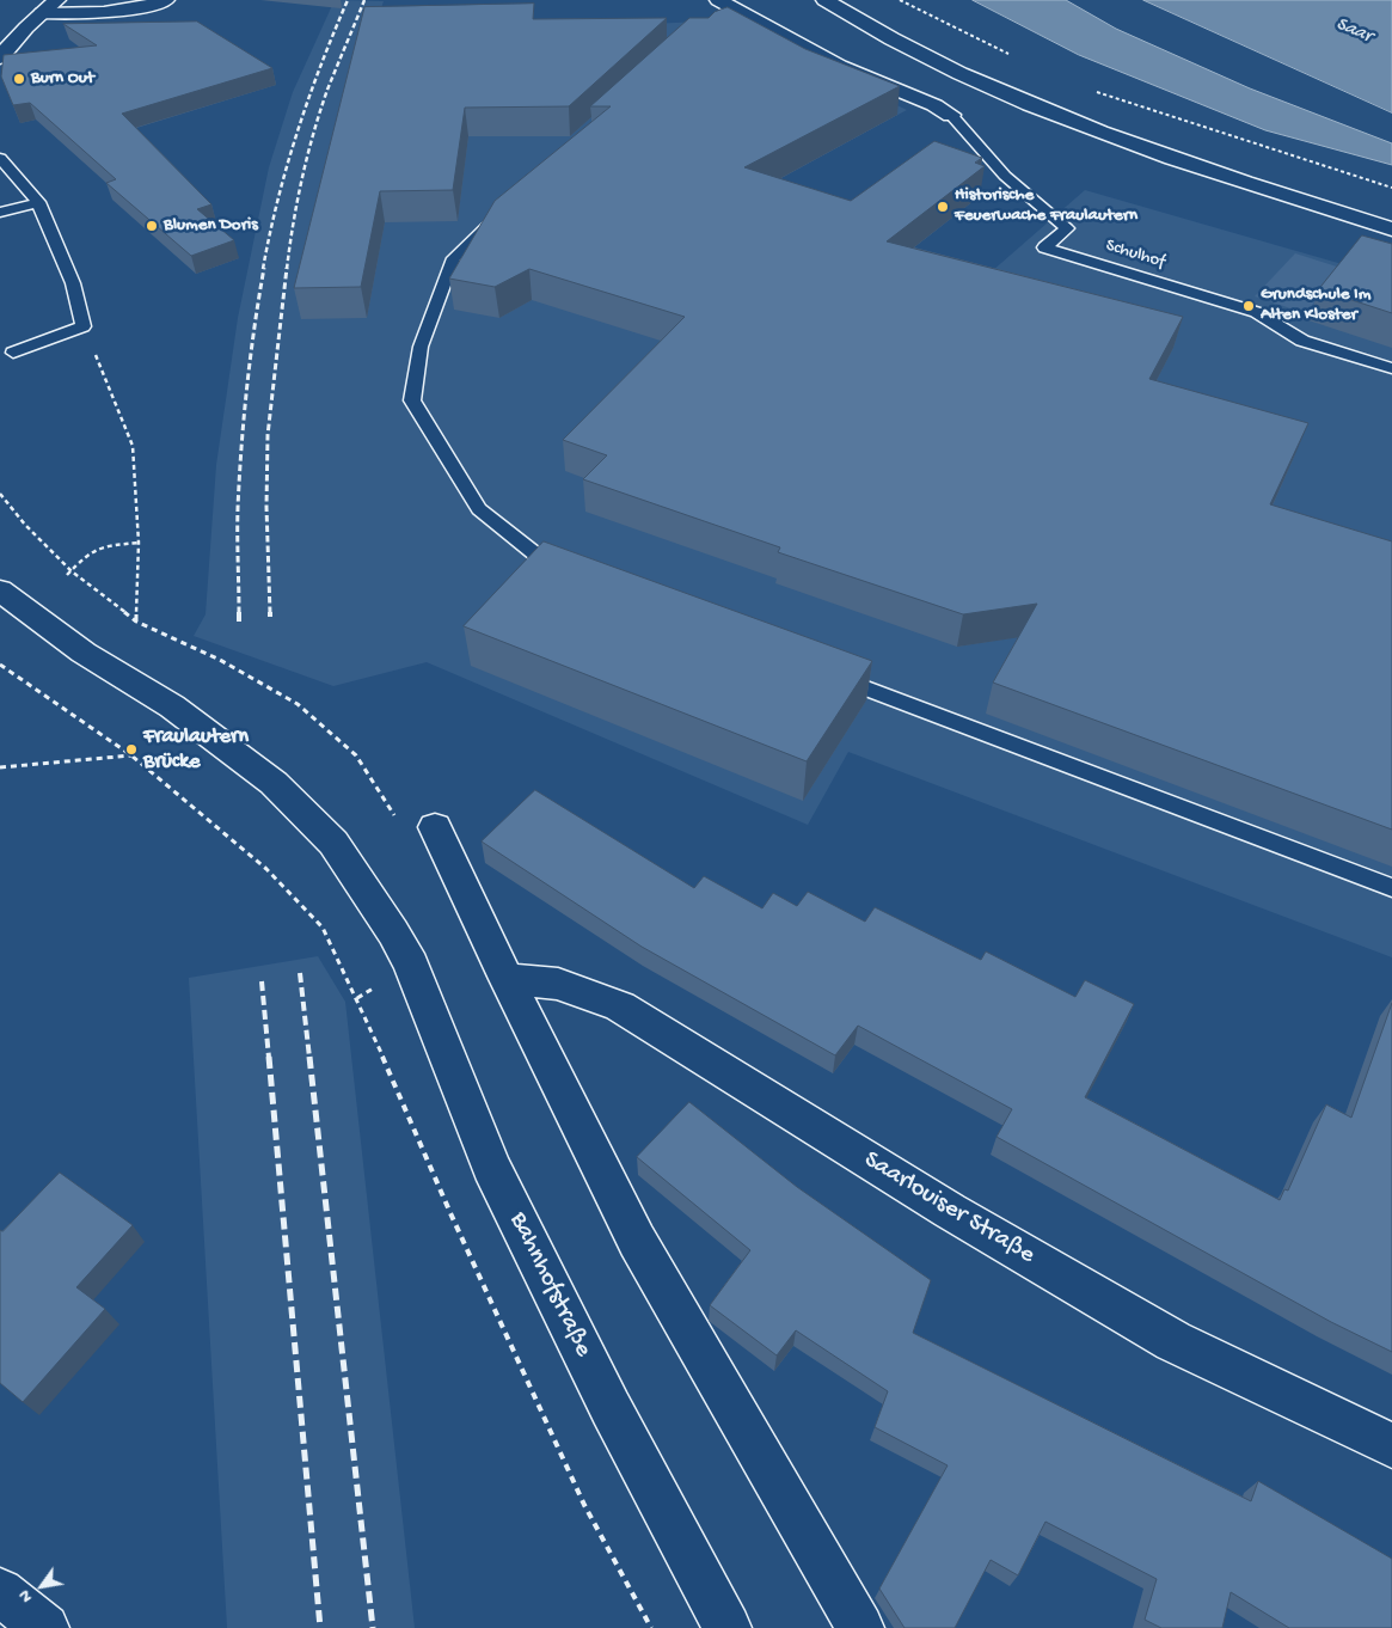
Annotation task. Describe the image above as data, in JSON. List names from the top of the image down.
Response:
{
  "streets": {
    "street": ["Saarlouiser Straße", "Bahnhofstraße"],
    "lane": ["Schulhof"]
  },
  "water": ["Saar"],
  "places": [
    "Burn Out",
    "Historische Feuerwache Fraulautern",
    "Blumen Doris",
    "Grundschule Im Alten Kloster",
    "Fraulautern Brücke"
  ],
  "north": "bottom left"
}
